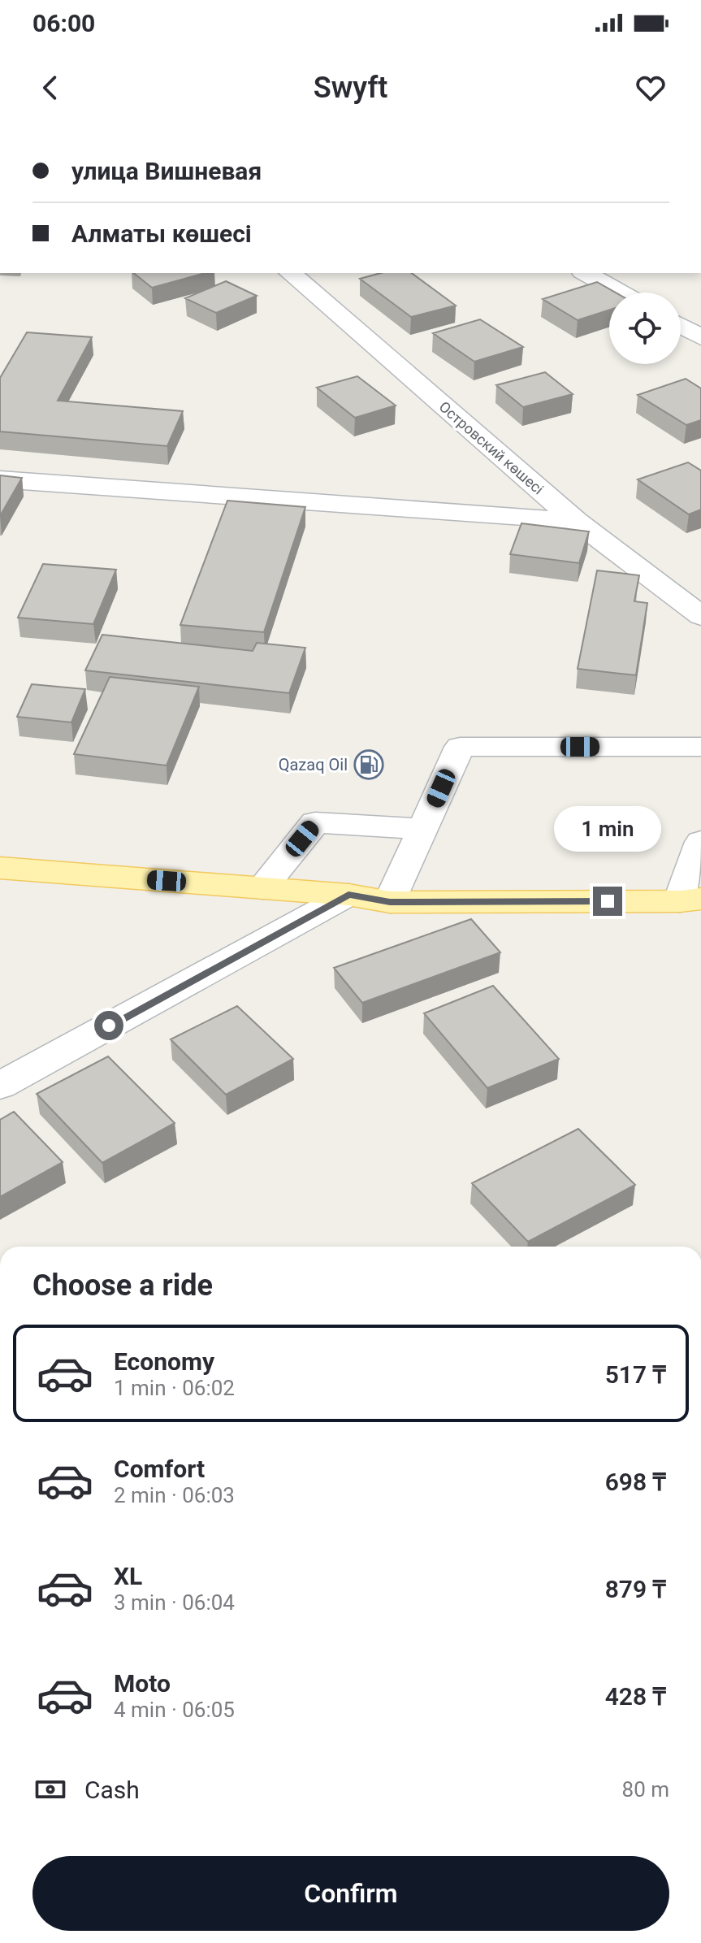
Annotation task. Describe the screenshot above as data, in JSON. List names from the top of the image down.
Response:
{
  "streets": {
    "street": ["Островский көшесі"]
  },
  "places": {
    "fuel station": ["Qazaq Oil"]
  },
  "page": {
    "status": "06:00",
    "header": "Swyft",
    "banner": ["улица Вишневая", "Алматы көшесі"],
    "bubble": "1 min",
    "heading": "Choose a ride",
    "list": [
      {
        "name": "Economy",
        "note": "1 min · 06:02",
        "value": "517 ₸"
      },
      {
        "name": "Comfort",
        "note": "2 min · 06:03",
        "value": "698 ₸"
      },
      {
        "name": "XL",
        "note": "3 min · 06:04",
        "value": "879 ₸"
      },
      {
        "name": "Moto",
        "note": "4 min · 06:05",
        "value": "428 ₸"
      }
    ],
    "pay": ["Cash", "80 m"],
    "buttons": "Confirm"
  }
}
